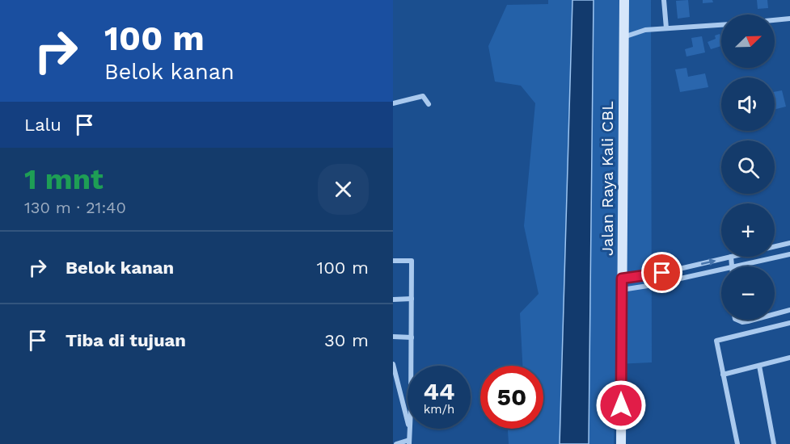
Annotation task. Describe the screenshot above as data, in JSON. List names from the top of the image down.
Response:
{
  "streets": {
    "main road": ["Jalan Raya Kali CBL"]
  },
  "north": "top right",
  "page": {
    "turn": ["100 m", "Belok kanan"],
    "map_buttons": ["+", "−"],
    "then": "Lalu",
    "heading": ["1 mnt", "130 m · 21:40"],
    "list": [
      {
        "name": "Belok kanan",
        "value": "100 m"
      },
      {
        "name": "Tiba di tujuan",
        "value": "30 m"
      }
    ],
    "speed": "44 km/h",
    "limit": "50"
  }
}
